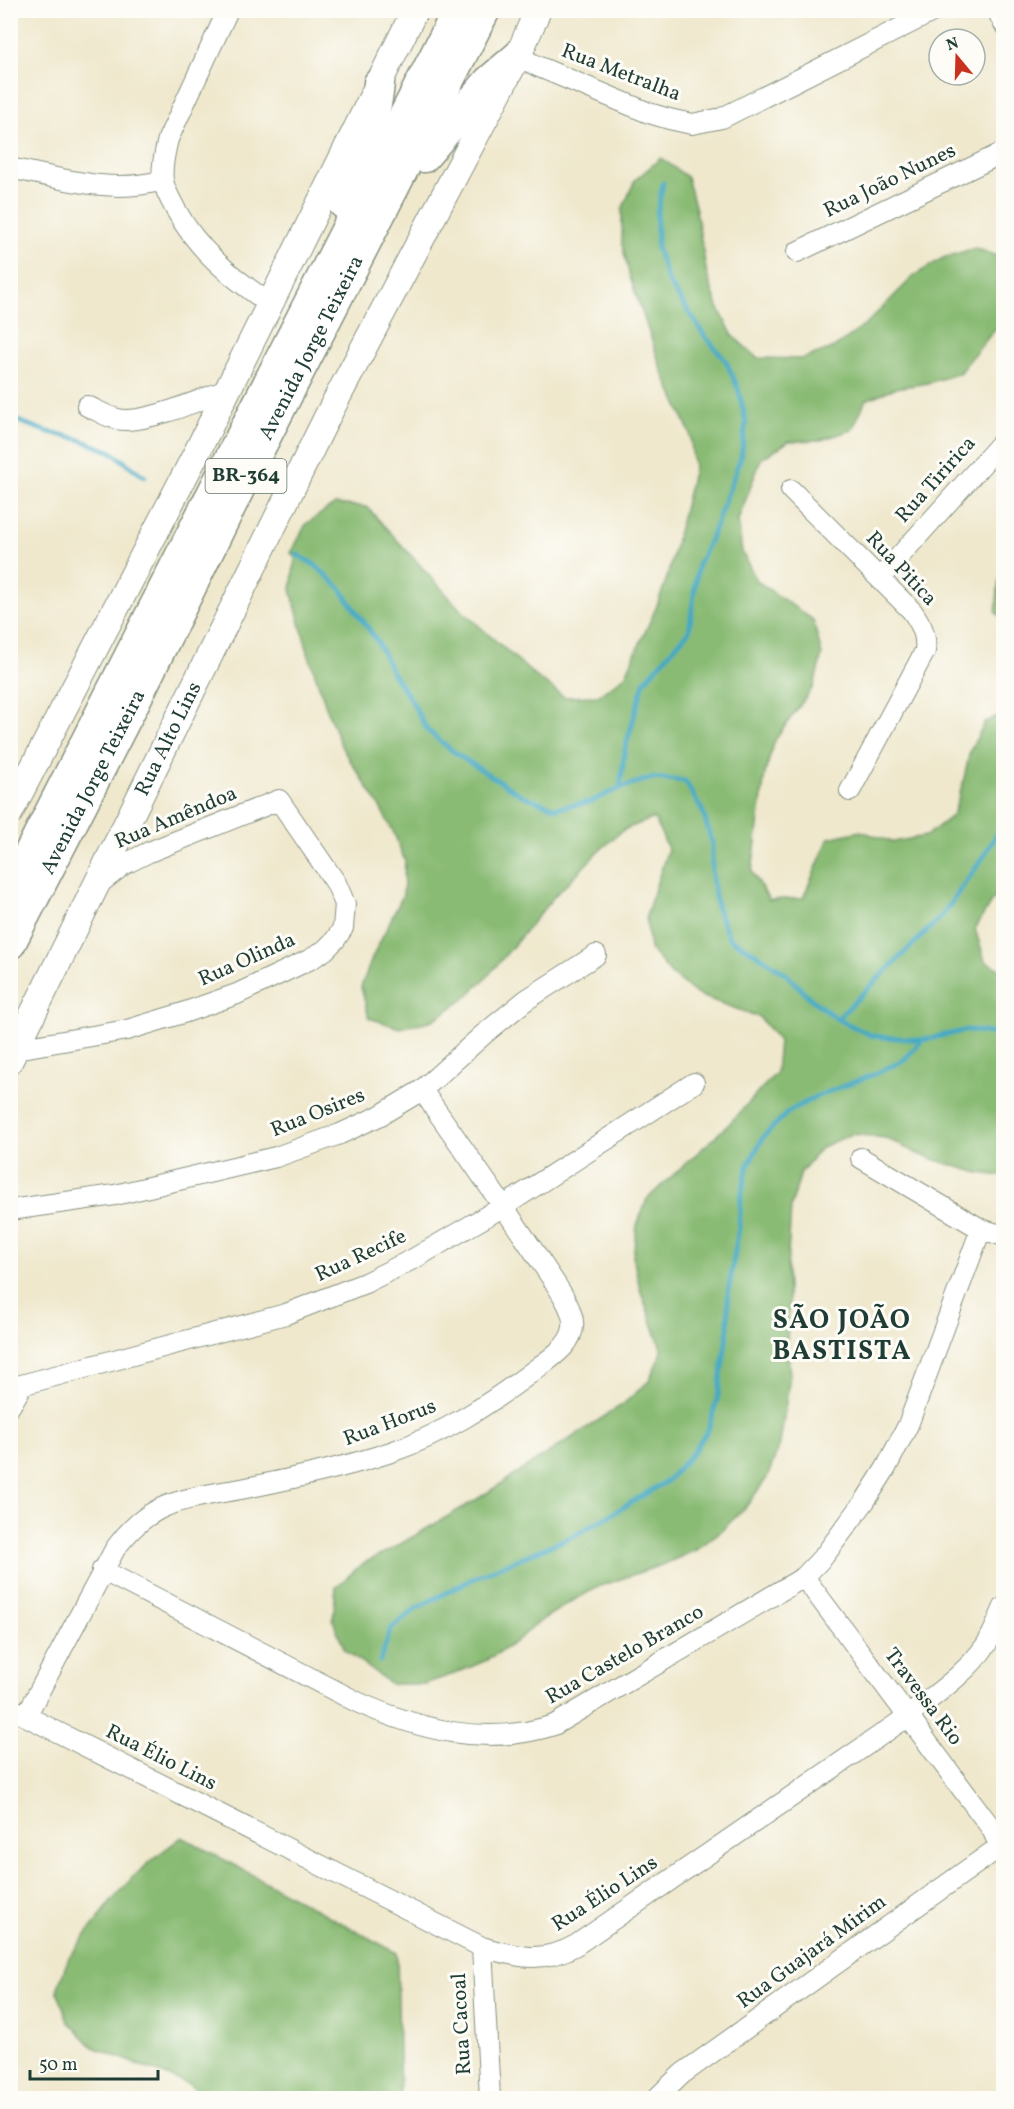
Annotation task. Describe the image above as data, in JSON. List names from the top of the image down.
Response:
{
  "streets": {
    "highway": ["Avenida Jorge Teixeira", "BR-364"],
    "main road": ["Rua Alto Lins"],
    "street": [
      "Rua Metralha",
      "Rua João Nunes",
      "Rua Tiririca",
      "Rua Pitica",
      "Rua Amêndoa",
      "Rua Olinda",
      "Rua Osires",
      "Rua Recife",
      "Rua Horus",
      "Rua Castelo Branco",
      "Travessa Rio",
      "Rua Élio Lins",
      "Rua Guajará Mirim",
      "Rua Cacoal"
    ]
  },
  "crossings": [
    ["Rua Metralha", "Rua Alto Lins"],
    ["Rua Tiririca", "Rua Pitica"],
    ["Rua Alto Lins", "Rua Amêndoa"],
    ["Rua Alto Lins", "Rua Olinda"],
    ["Rua Amêndoa", "Rua Olinda"],
    ["Rua Osires", "Rua Horus"],
    ["Rua Recife", "Rua Horus"],
    ["Rua Horus", "Rua Castelo Branco"],
    ["Rua Horus", "Rua Élio Lins"],
    ["Rua Castelo Branco", "Travessa Rio"],
    ["Travessa Rio", "Rua Élio Lins"],
    ["Travessa Rio", "Rua Guajará Mirim"],
    ["Rua Élio Lins", "Rua Cacoal"]
  ],
  "districts": ["SÃO JOÃO BASTISTA"],
  "scale_bar": "50 m",
  "north": "top"
}
